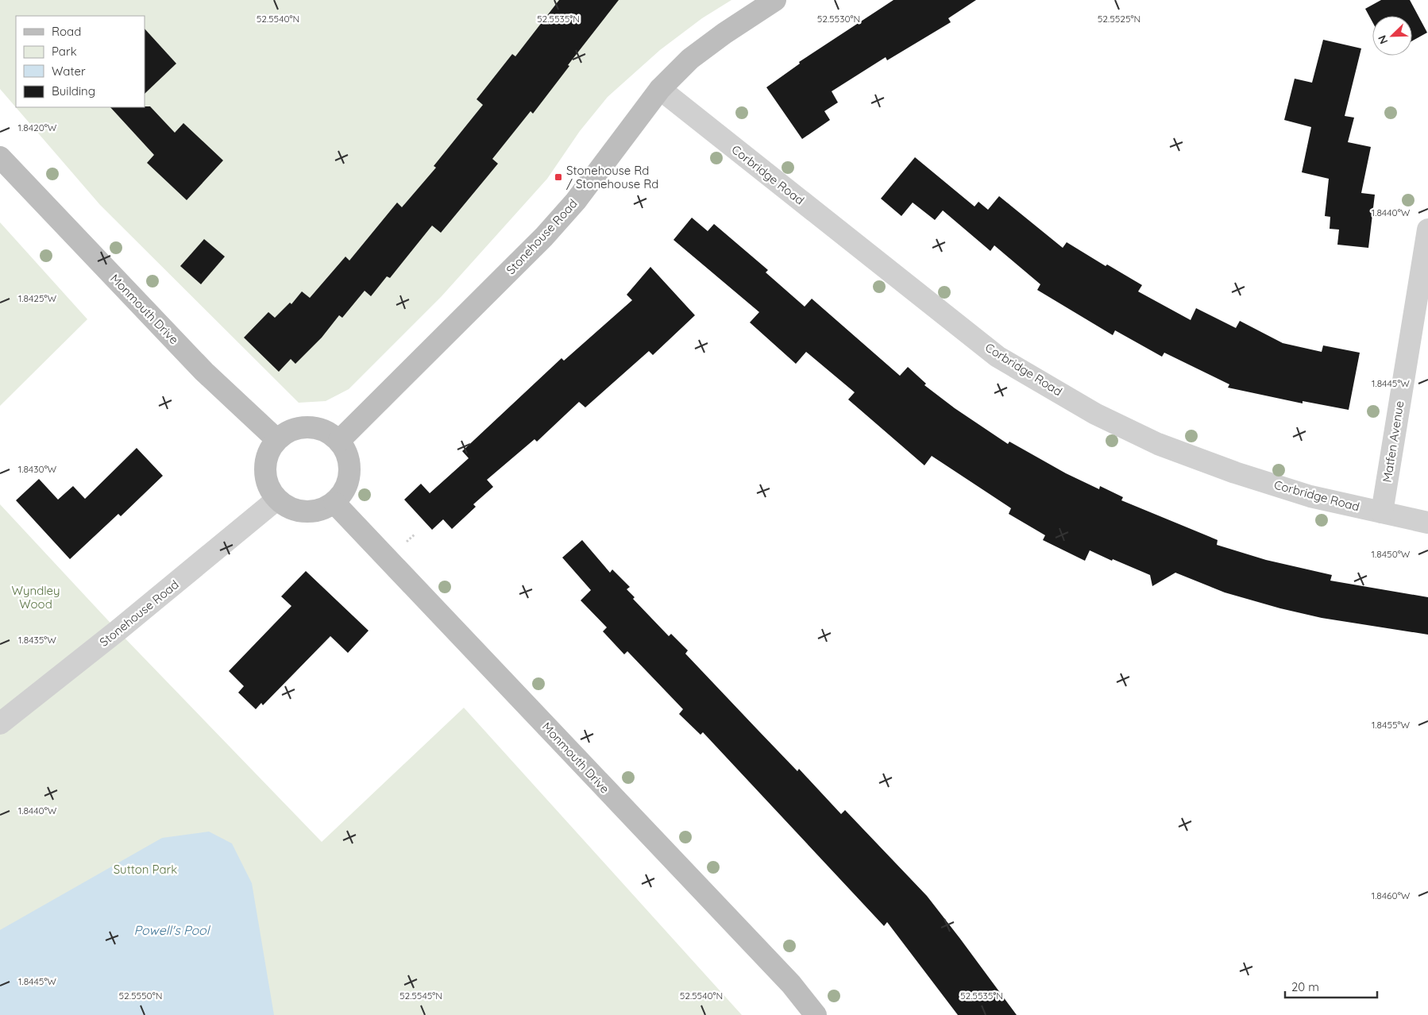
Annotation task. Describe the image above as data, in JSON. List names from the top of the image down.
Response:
{
  "streets": {
    "street": [
      "Corbridge Road",
      "Stonehouse Road",
      "Monmouth Drive",
      "Matfen Avenue"
    ]
  },
  "crossings": [
    ["Corbridge Road", "Stonehouse Road"],
    ["Corbridge Road", "Matfen Avenue"],
    ["Stonehouse Road", "Monmouth Drive"]
  ],
  "water": ["Powell's Pool"],
  "parks": ["Wyndley Wood", "Sutton Park"],
  "places": {
    "transit": ["Stonehouse Rd / Stonehouse Rd"]
  },
  "legend": [
    "Road",
    "Park",
    "Water",
    "Building"
  ],
  "scale_bar": "20 m",
  "north": "bottom left",
  "coordinates": [
    "52.5540°N",
    "52.5535°N",
    "52.5530°N",
    "52.5525°N",
    "1.8420°W",
    "1.8440°W",
    "1.8425°W",
    "1.8445°W",
    "1.8430°W",
    "1.8450°W",
    "1.8435°W",
    "1.8455°W",
    "1.8460°W",
    "52.5550°N",
    "52.5545°N"
  ]
}
